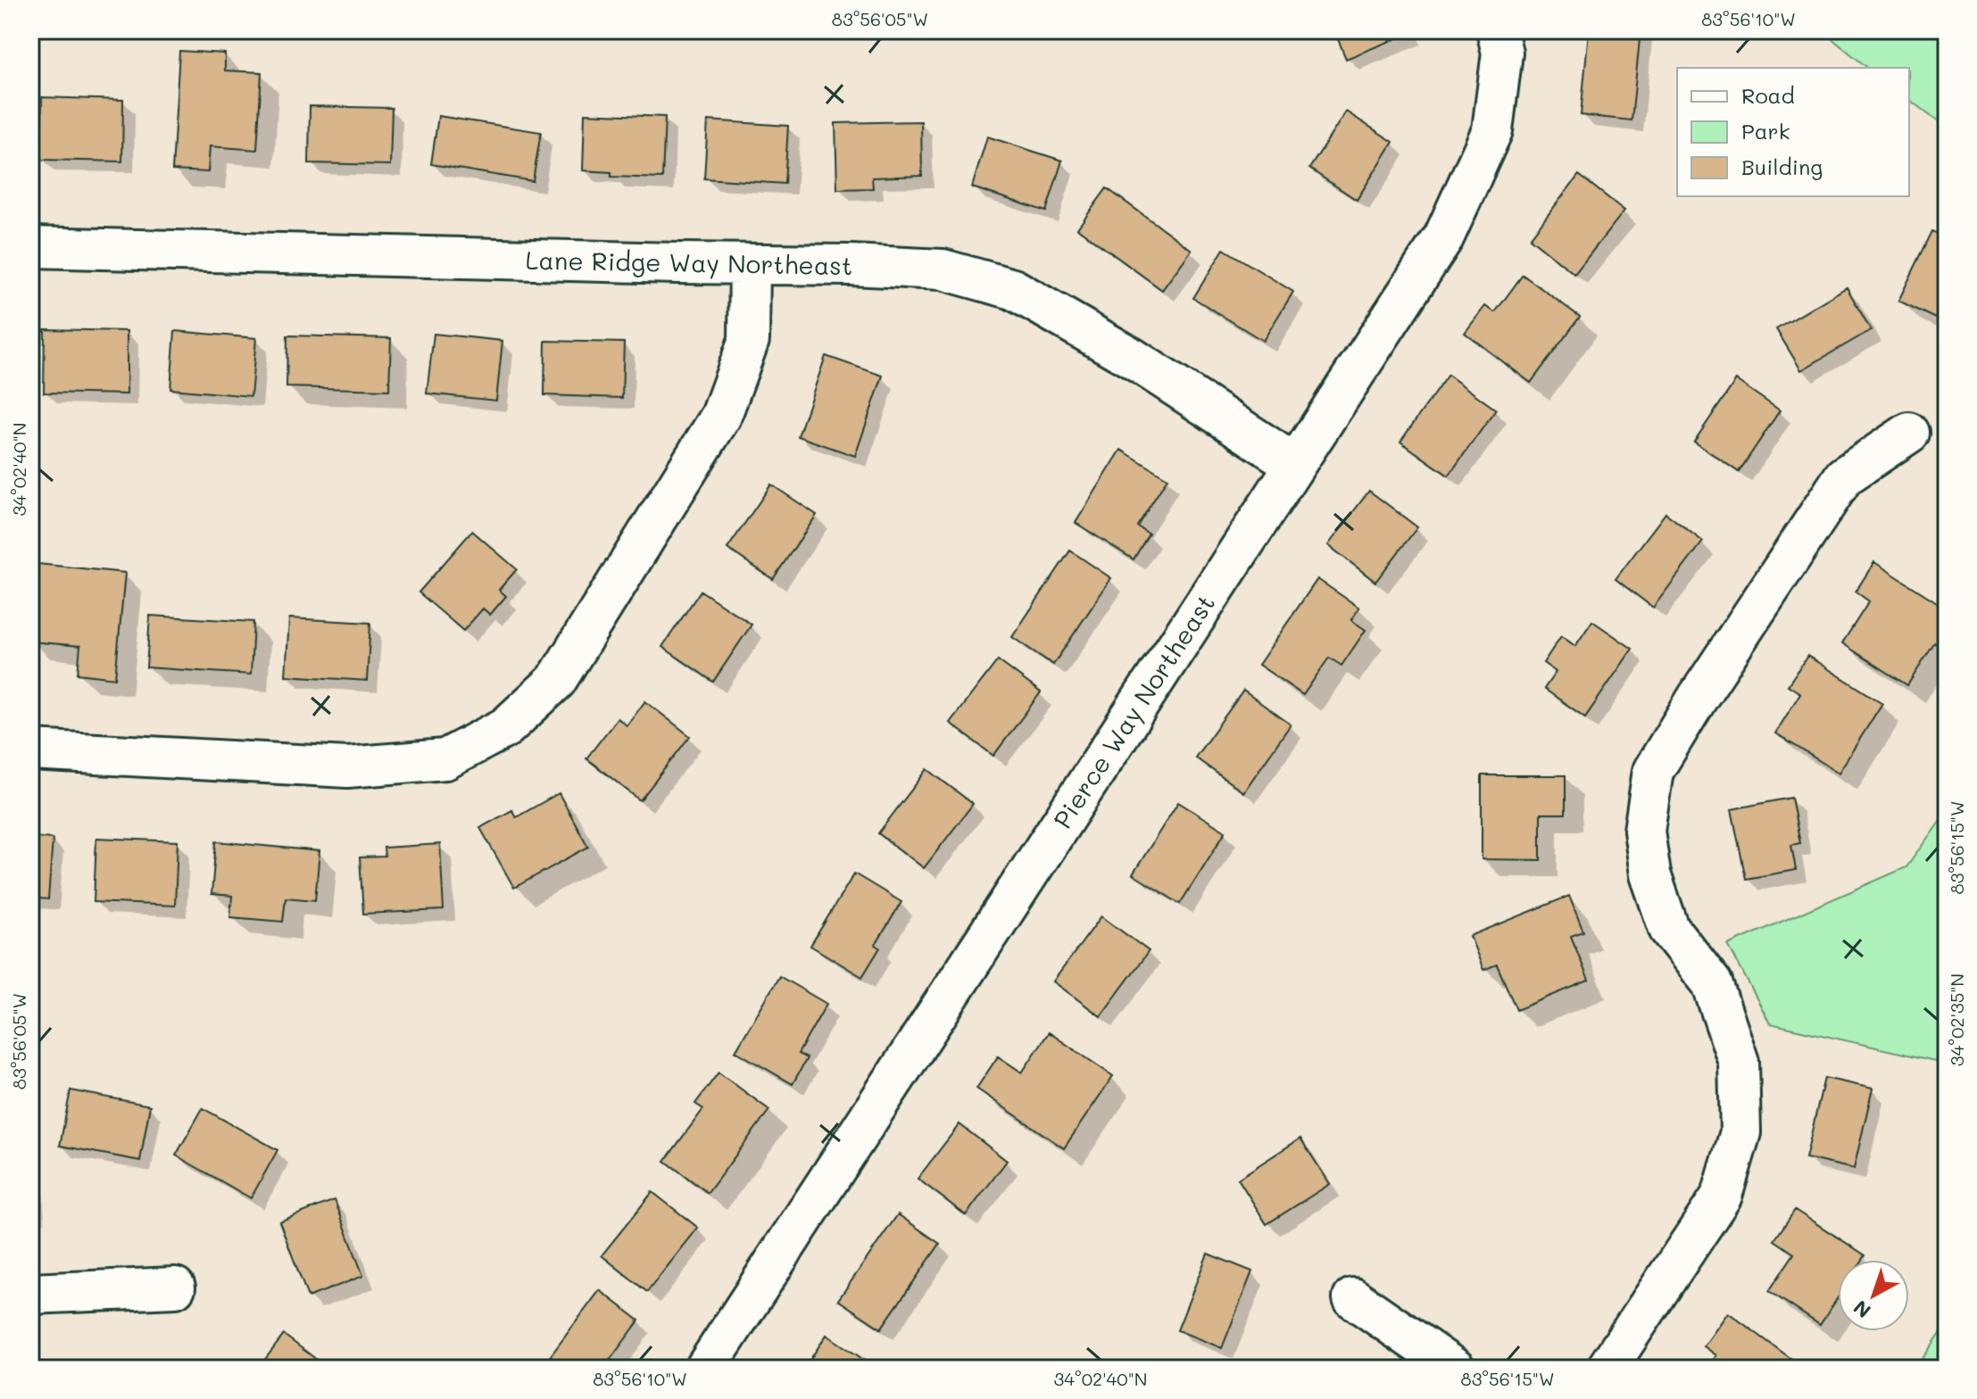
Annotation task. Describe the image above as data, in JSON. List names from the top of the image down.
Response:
{
  "streets": {
    "street": ["Lane Ridge Way Northeast", "Pierce Way Northeast"]
  },
  "crossings": [
    ["Lane Ridge Way Northeast", "Pierce Way Northeast"]
  ],
  "legend": ["Road", "Park", "Building"],
  "north": "bottom left",
  "coordinates": [
    "83°56'05\"W",
    "83°56'10\"W",
    "34°02'40\"N",
    "83°56'15\"W",
    "34°02'35\"N"
  ]
}
